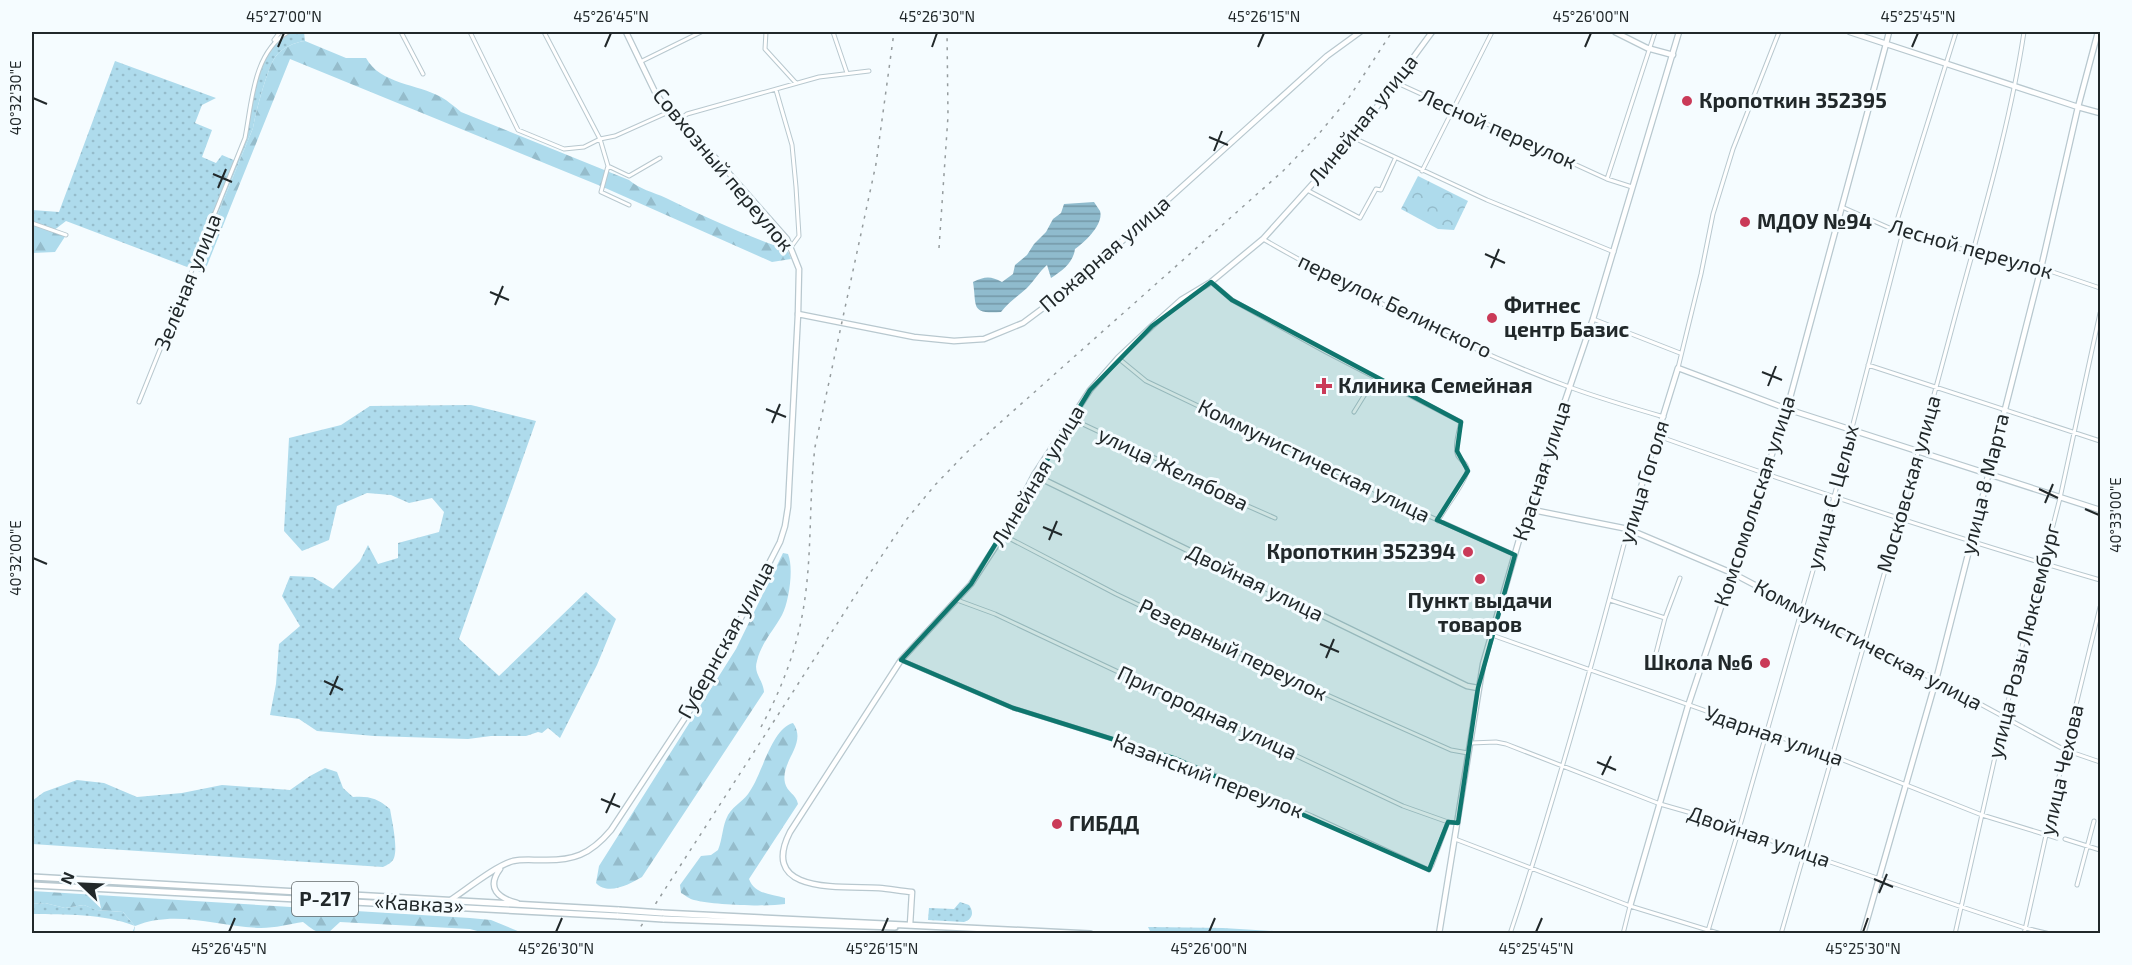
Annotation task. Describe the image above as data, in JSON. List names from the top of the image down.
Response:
{
  "streets": {
    "highway": ["Р-217", "«Кавказ»"],
    "street": [
      "Линейная улица",
      "Лесной переулок",
      "Совхозный переулок",
      "Пожарная улица",
      "Зелёная улица",
      "переулок Белинского",
      "Коммунистическая улица",
      "улица Желябова",
      "Красная улица",
      "улица Гоголя",
      "Московская улица",
      "улица 8 Марта",
      "улица С. Целых",
      "Комсомольская улица",
      "Двойная улица",
      "Губернская улица",
      "улица Розы Люксембург",
      "Резервный переулок",
      "Пригородная улица",
      "Ударная улица",
      "улица Чехова",
      "Казанский переулок"
    ]
  },
  "crossings": [
    ["Линейная улица", "Лесной переулок"],
    ["Линейная улица", "переулок Белинского"],
    ["Линейная улица", "Коммунистическая улица"],
    ["Линейная улица", "улица Желябова"],
    ["Линейная улица", "Двойная улица"],
    ["Линейная улица", "Резервный переулок"],
    ["Линейная улица", "Пригородная улица"],
    ["Линейная улица", "Казанский переулок"],
    ["Линейная улица", "Р-217"],
    ["Линейная улица", "«Кавказ»"],
    ["Лесной переулок", "Красная улица"],
    ["Лесной переулок", "Московская улица"],
    ["Лесной переулок", "улица 8 Марта"],
    ["Лесной переулок", "улица С. Целых"],
    ["Лесной переулок", "Комсомольская улица"],
    ["Совхозный переулок", "Пожарная улица"],
    ["Совхозный переулок", "Губернская улица"],
    ["Пожарная улица", "Губернская улица"],
    ["переулок Белинского", "Красная улица"],
    ["переулок Белинского", "улица Гоголя"],
    ["Коммунистическая улица", "Красная улица"],
    ["Коммунистическая улица", "улица Гоголя"],
    ["Коммунистическая улица", "Московская улица"],
    ["Коммунистическая улица", "улица 8 Марта"],
    ["Коммунистическая улица", "улица С. Целых"],
    ["Коммунистическая улица", "Комсомольская улица"],
    ["Коммунистическая улица", "улица Розы Люксембург"],
    ["Коммунистическая улица", "улица Чехова"],
    ["Красная улица", "Двойная улица"],
    ["Красная улица", "Резервный переулок"],
    ["Красная улица", "Пригородная улица"],
    ["Красная улица", "Ударная улица"],
    ["улица Гоголя", "Двойная улица"],
    ["улица Гоголя", "Ударная улица"],
    ["Московская улица", "Двойная улица"],
    ["Московская улица", "Ударная улица"],
    ["улица 8 Марта", "Двойная улица"],
    ["улица 8 Марта", "Ударная улица"],
    ["улица С. Целых", "Двойная улица"],
    ["улица С. Целых", "Ударная улица"],
    ["Комсомольская улица", "Двойная улица"],
    ["Комсомольская улица", "Ударная улица"],
    ["Двойная улица", "улица Розы Люксембург"],
    ["Двойная улица", "улица Чехова"],
    ["улица Розы Люксембург", "Ударная улица"],
    ["Пригородная улица", "Казанский переулок"],
    ["Ударная улица", "улица Чехова"],
    ["Р-217", "«Кавказ»"]
  ],
  "places": {
    "other": [
      "Кропоткин 352395",
      "МДОУ №94",
      "Фитнес центр Базис",
      "Кропоткин 352394",
      "Пункт выдачи товаров",
      "Школа №6",
      "ГИБДД"
    ],
    "health": ["Клиника Семейная"]
  },
  "north": "top left",
  "coordinates": [
    "45°27'00\"N",
    "45°26'45\"N",
    "45°26'30\"N",
    "45°26'15\"N",
    "45°26'00\"N",
    "45°25'45\"N",
    "40°32'30\"E",
    "40°33'00\"E",
    "40°32'00\"E",
    "45°25'30\"N"
  ]
}
